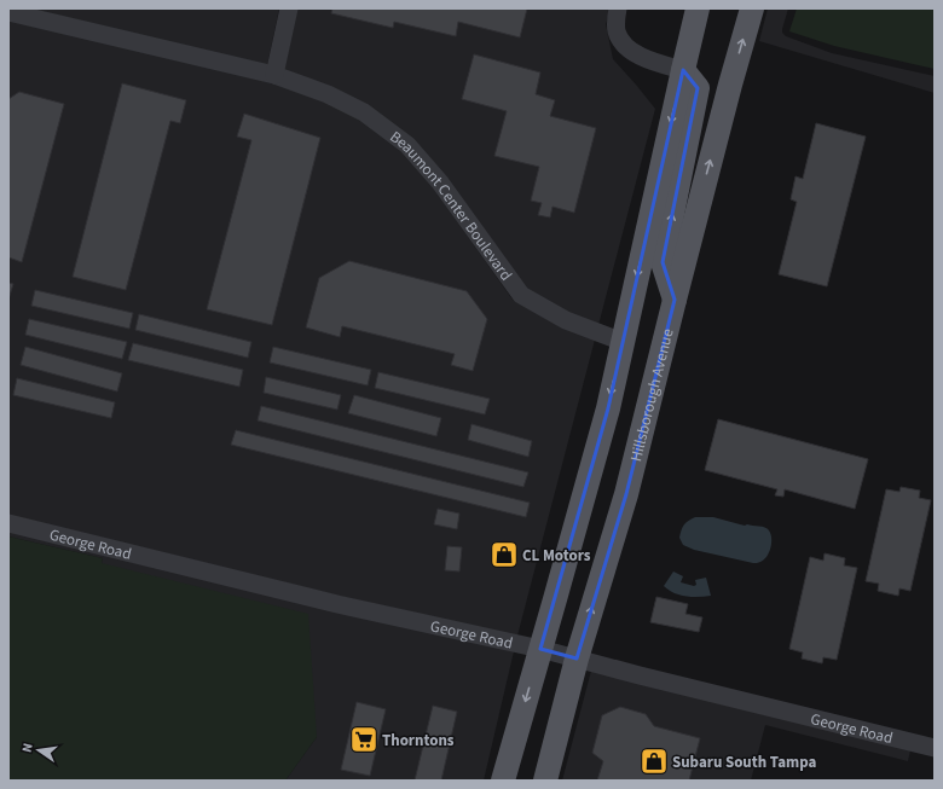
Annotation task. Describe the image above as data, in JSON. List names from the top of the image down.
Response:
{
  "streets": {
    "main road": ["Hillsborough Avenue"],
    "street": ["Beaumont Center Boulevard", "George Road"]
  },
  "crossings": [
    ["Hillsborough Avenue", "George Road"]
  ],
  "places": {
    "shop": ["CL Motors", "Subaru South Tampa"],
    "supermarket": ["Thorntons"]
  },
  "north": "left"
}
